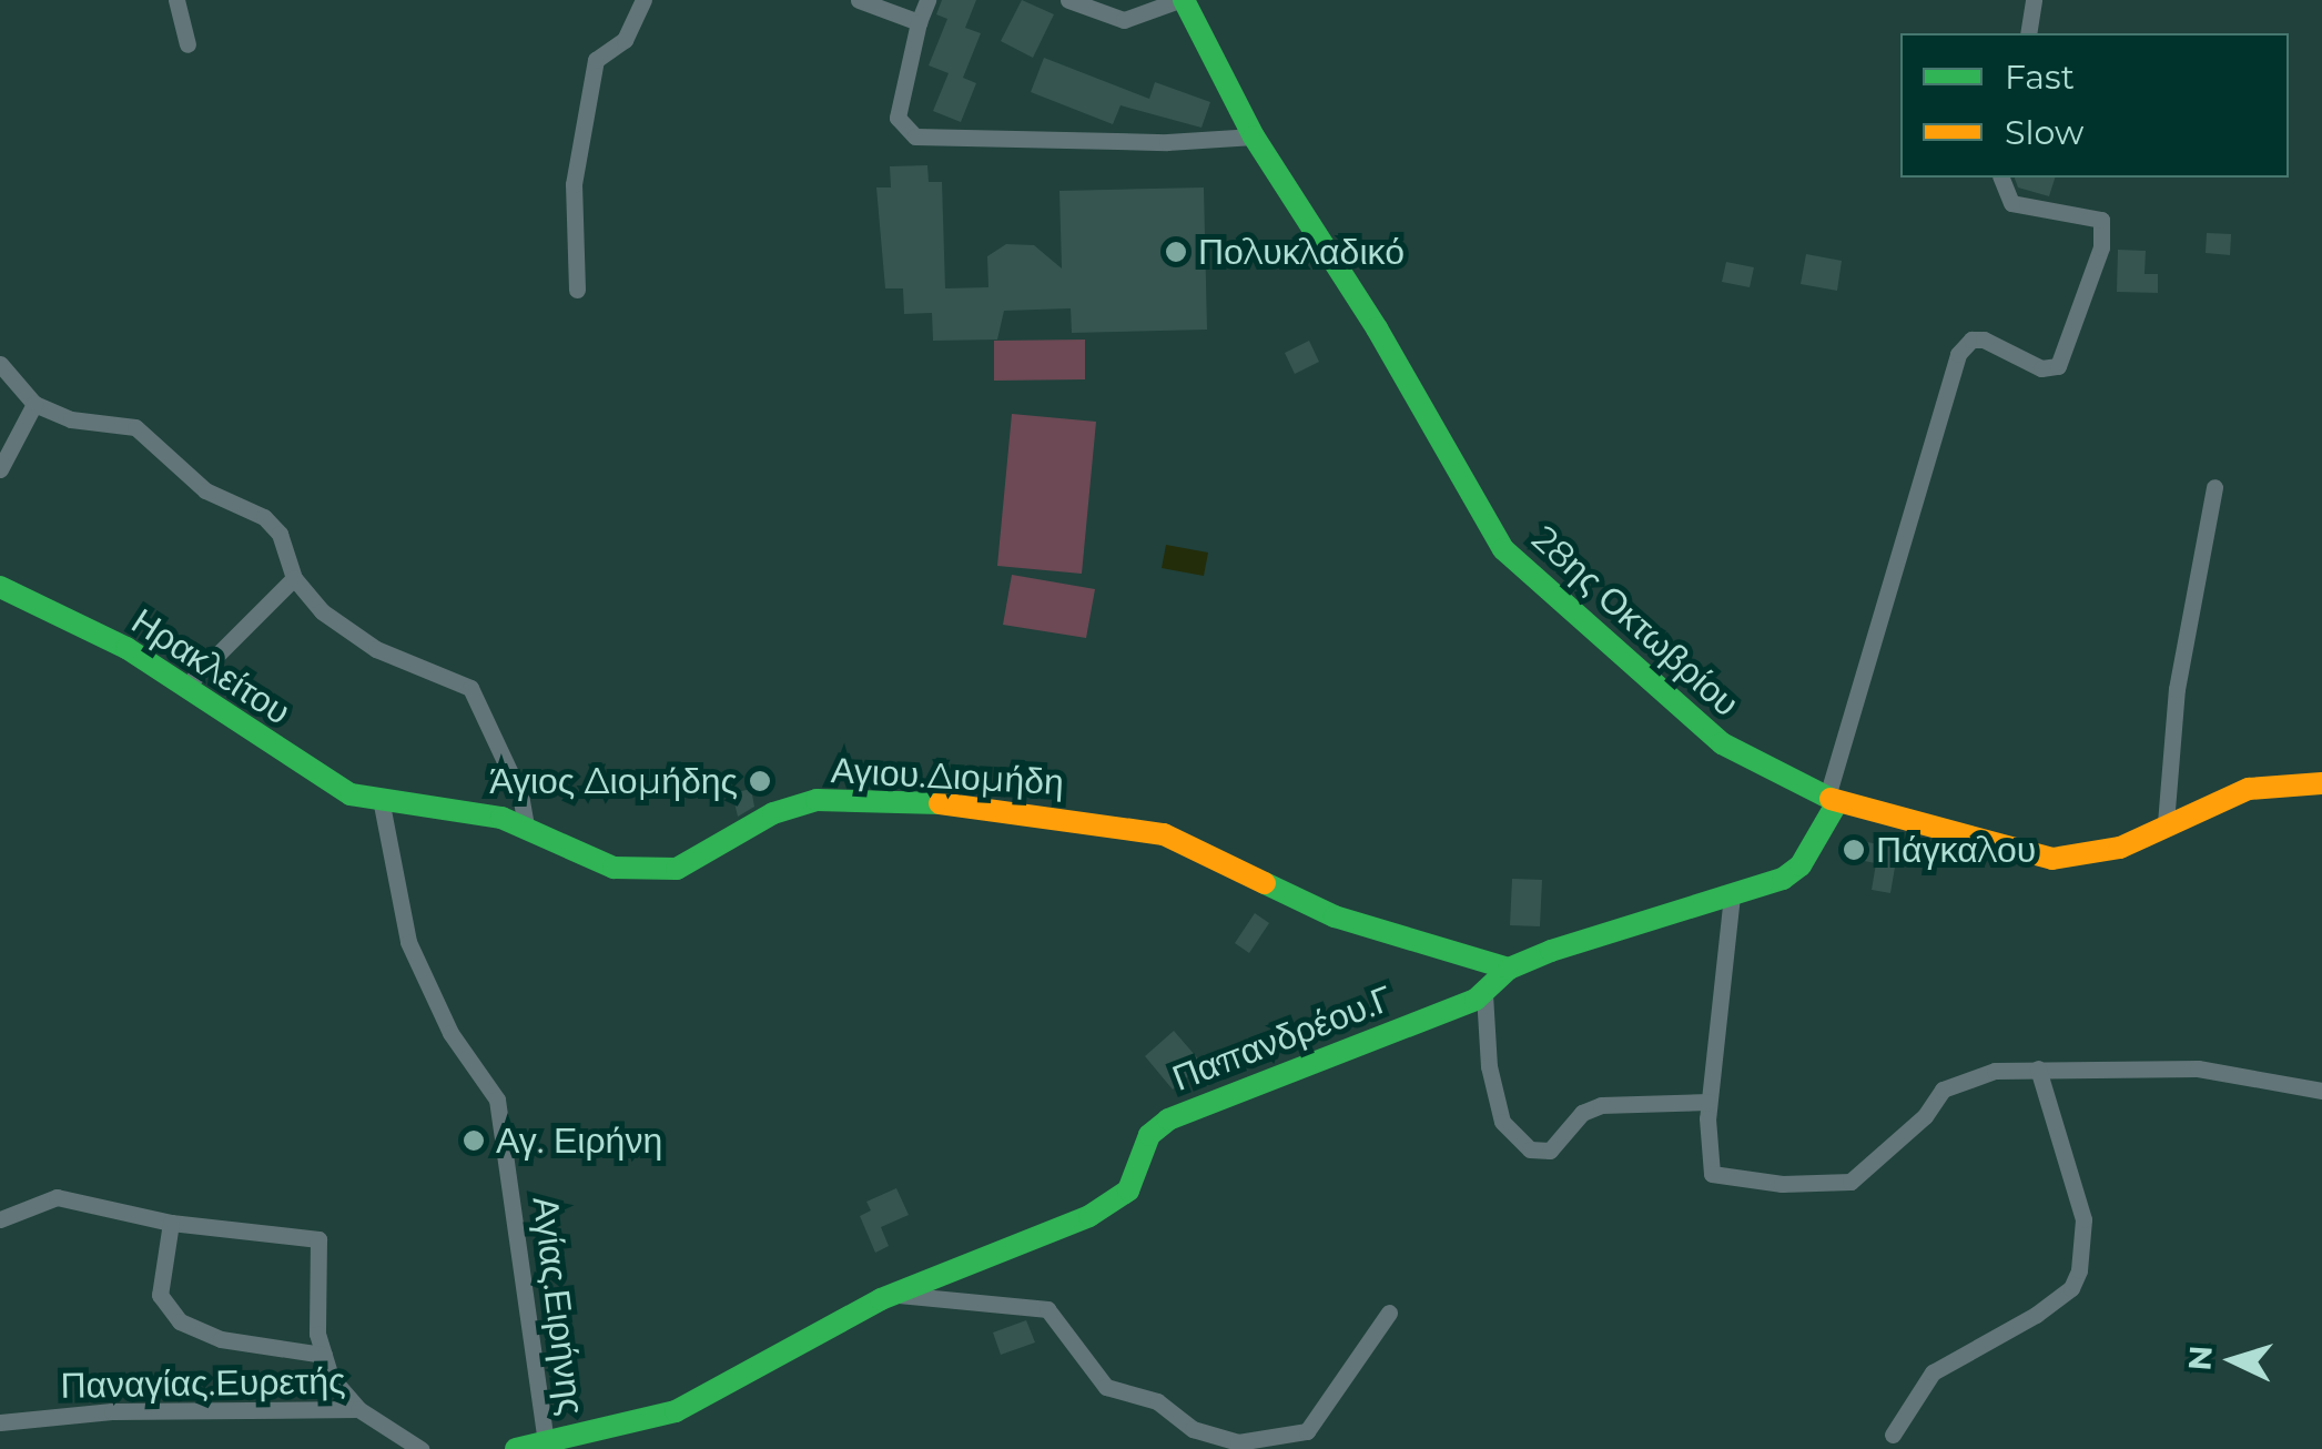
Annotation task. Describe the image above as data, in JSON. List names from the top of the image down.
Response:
{
  "streets": {
    "street": [
      "28ης Οκτωβρίου",
      "Ηρακλείτου",
      "Αγιου.Διομήδη",
      "Παπανδρέου.Γ",
      "Αγίας.Ειρήνης",
      "Παναγίας.Ευρετής"
    ]
  },
  "crossings": [
    ["28ης Οκτωβρίου", "Παπανδρέου.Γ"],
    ["Ηρακλείτου", "Αγιου.Διομήδη"],
    ["Ηρακλείτου", "Αγίας.Ειρήνης"],
    ["Αγιου.Διομήδη", "Παπανδρέου.Γ"],
    ["Αγιου.Διομήδη", "Αγίας.Ειρήνης"],
    ["Παπανδρέου.Γ", "Αγίας.Ειρήνης"]
  ],
  "places": [
    "Πολυκλαδικό",
    "Άγιος Διομήδης",
    "Πάγκαλου",
    "Αγ. Ειρήνη"
  ],
  "legend": ["Fast", "Slow"],
  "north": "left"
}
